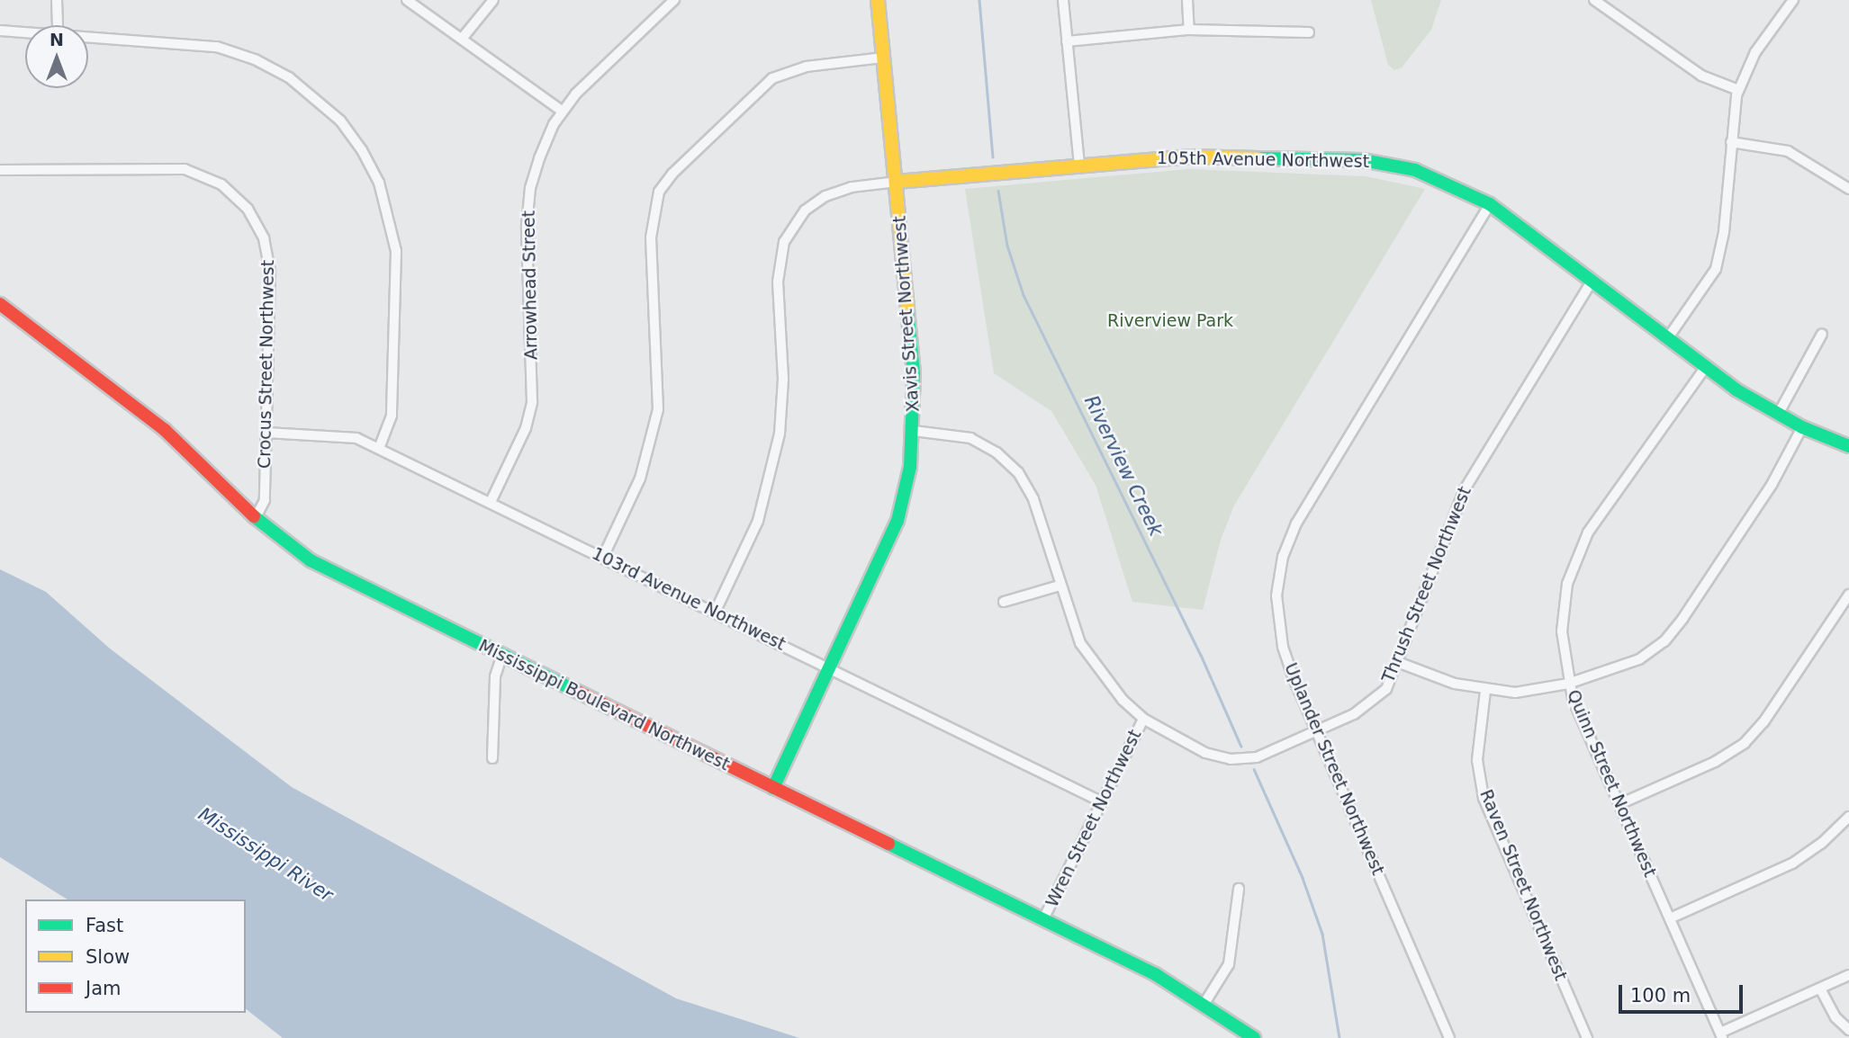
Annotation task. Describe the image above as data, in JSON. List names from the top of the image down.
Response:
{
  "streets": {
    "street": [
      "105th Avenue Northwest",
      "Arrowhead Street",
      "Xavis Street Northwest",
      "Crocus Street Northwest",
      "Thrush Street Northwest",
      "103rd Avenue Northwest",
      "Mississippi Boulevard Northwest",
      "Uplander Street Northwest",
      "Quinn Street Northwest",
      "Wren Street Northwest",
      "Raven Street Northwest"
    ]
  },
  "crossings": [
    ["105th Avenue Northwest", "Xavis Street Northwest"],
    ["105th Avenue Northwest", "Thrush Street Northwest"],
    ["105th Avenue Northwest", "Uplander Street Northwest"],
    ["105th Avenue Northwest", "Quinn Street Northwest"],
    ["Arrowhead Street", "103rd Avenue Northwest"],
    ["Xavis Street Northwest", "Thrush Street Northwest"],
    ["Xavis Street Northwest", "103rd Avenue Northwest"],
    ["Xavis Street Northwest", "Mississippi Boulevard Northwest"],
    ["Crocus Street Northwest", "103rd Avenue Northwest"],
    ["Crocus Street Northwest", "Mississippi Boulevard Northwest"],
    ["Thrush Street Northwest", "Uplander Street Northwest"],
    ["Thrush Street Northwest", "Wren Street Northwest"],
    ["103rd Avenue Northwest", "Wren Street Northwest"],
    ["Mississippi Boulevard Northwest", "Wren Street Northwest"]
  ],
  "water": ["Riverview Creek", "Mississippi River"],
  "parks": ["Riverview Park"],
  "legend": ["Fast", "Slow", "Jam"],
  "scale_bar": "100 m",
  "north": "top"
}
